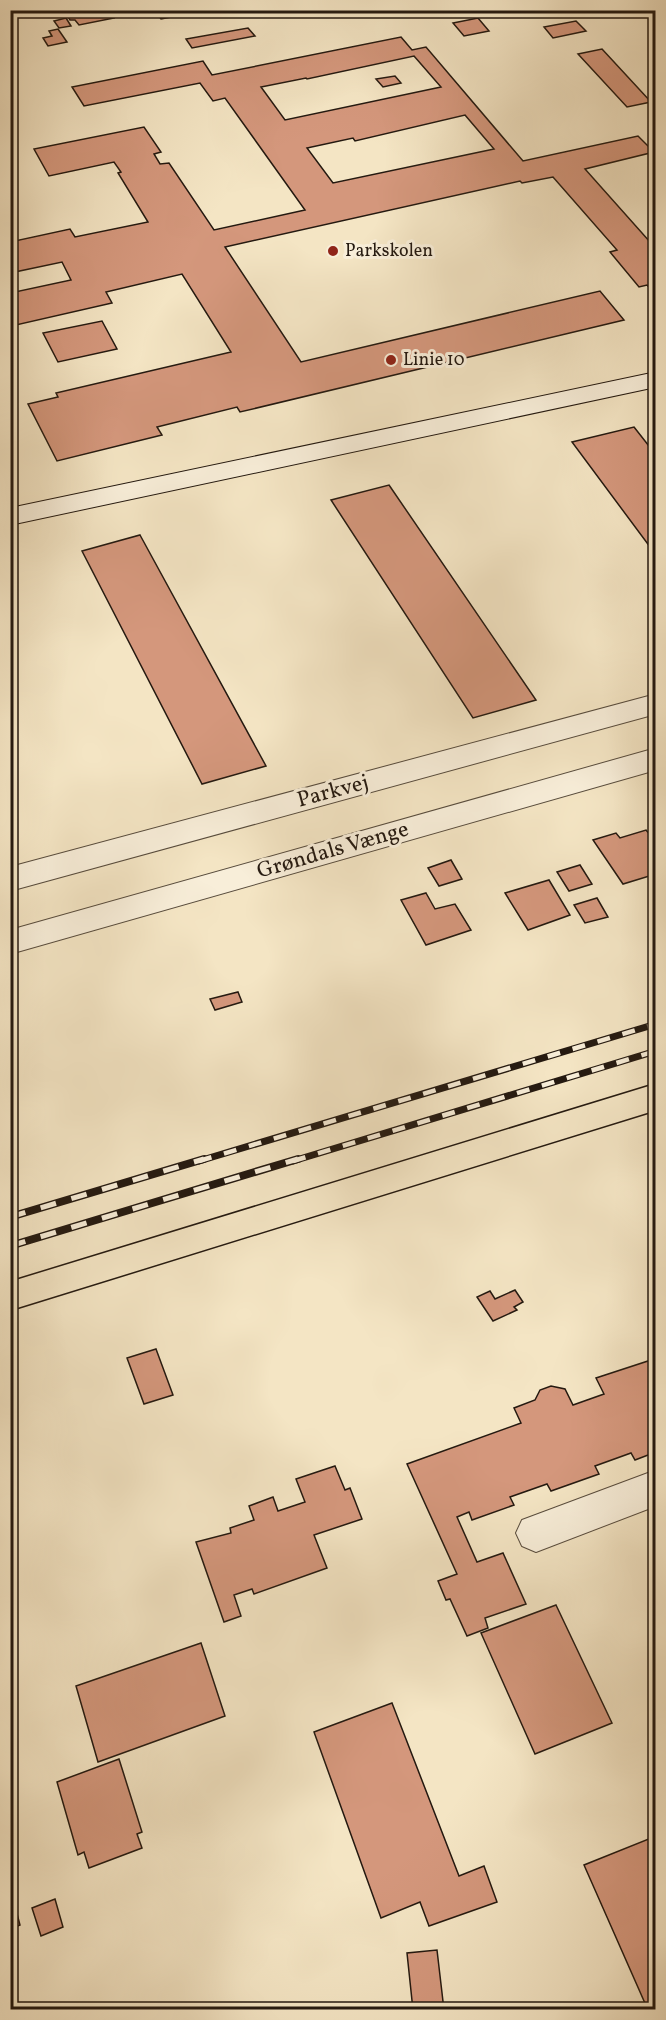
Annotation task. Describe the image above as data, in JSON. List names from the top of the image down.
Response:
{
  "streets": {
    "street": ["Parkvej", "Grøndals Vænge"]
  },
  "places": ["Parkskolen", "Linie 10"]
}
